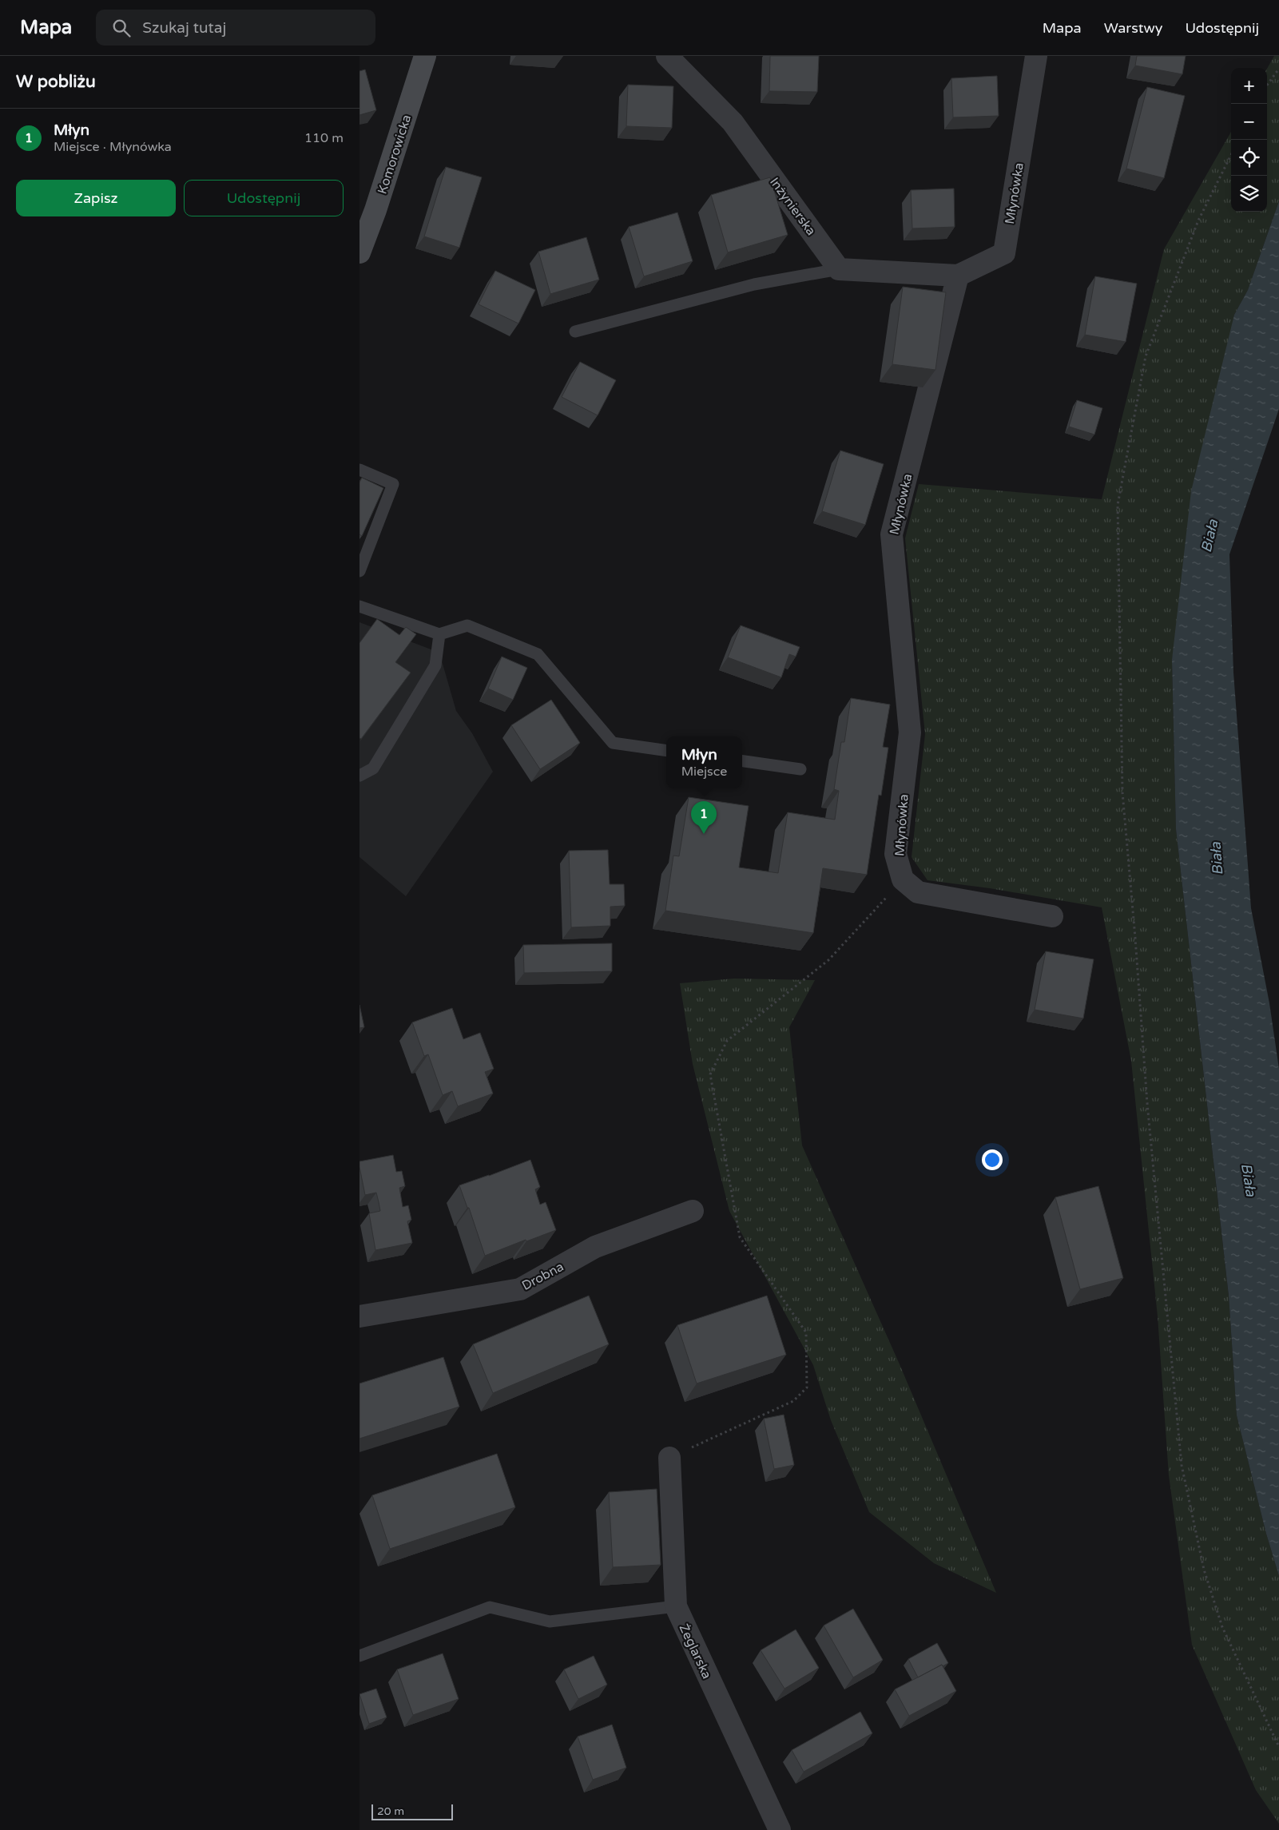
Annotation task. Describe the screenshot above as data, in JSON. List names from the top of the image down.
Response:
{
  "streets": {
    "street": [
      "Komorowicka",
      "Młynówka",
      "Inżynierska",
      "Drobna",
      "Żeglarska"
    ]
  },
  "water": ["Biała"],
  "scale_bar": "20 m",
  "page": {
    "header": "Mapa",
    "search": "Szukaj tutaj",
    "nav": ["Mapa", "Warstwy", "Udostępnij"],
    "heading": "W pobliżu",
    "map_buttons": ["+", "−"],
    "list": [
      {
        "mark": "1",
        "name": "Młyn",
        "note": "Miejsce · Młynówka",
        "value": "110 m"
      }
    ],
    "buttons": ["Zapisz", "Udostępnij"],
    "popup": ["Młyn", "Miejsce"],
    "pins": "1",
    "scale": "20 m"
  }
}
